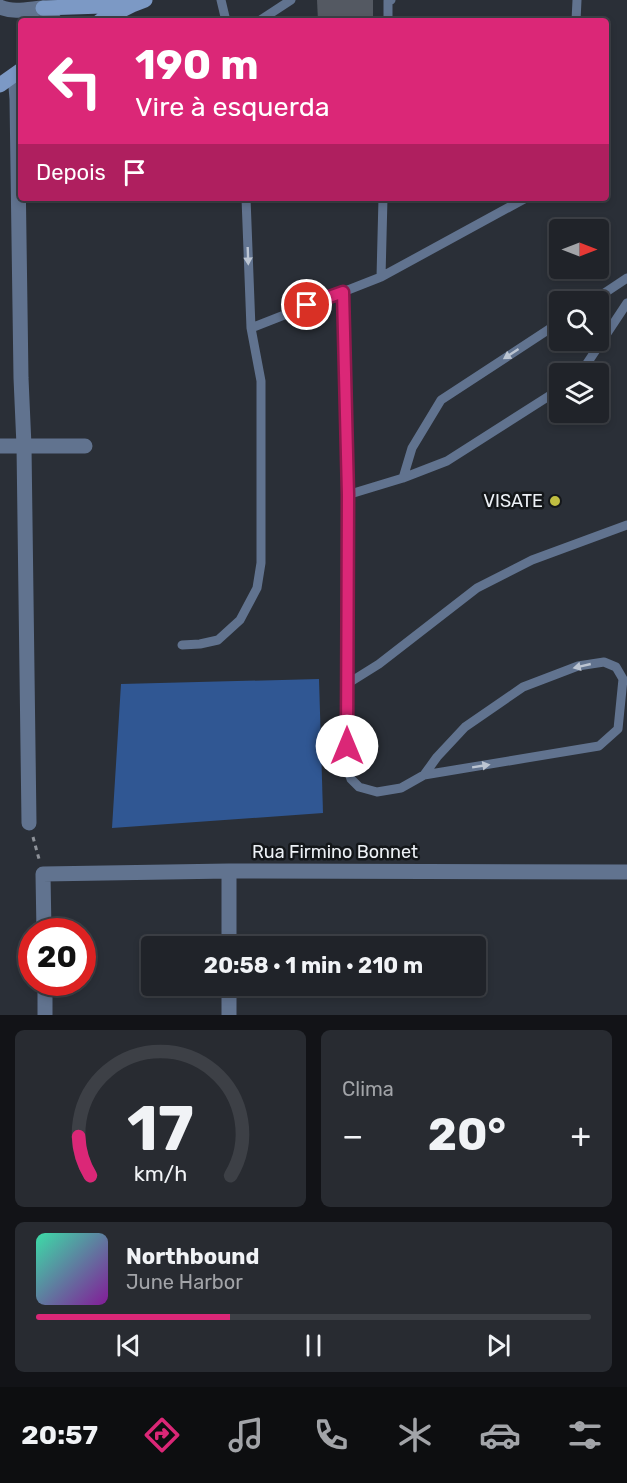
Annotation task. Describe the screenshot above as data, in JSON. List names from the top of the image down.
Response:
{
  "streets": {
    "street": ["Rua Firmino Bonnet"]
  },
  "places": ["VISATE"],
  "north": "right",
  "page": {
    "turn": ["190 m", "Vire à esquerda"],
    "then": "Depois",
    "limit": "20",
    "trip": "20:58 · 1 min · 210 m",
    "tile": "Clima",
    "heat": ["−", "20°", "+"],
    "song": ["Northbound", "June Harbor"],
    "tabs": "20:57",
    "gauge": ["17", "km/h"]
  }
}
